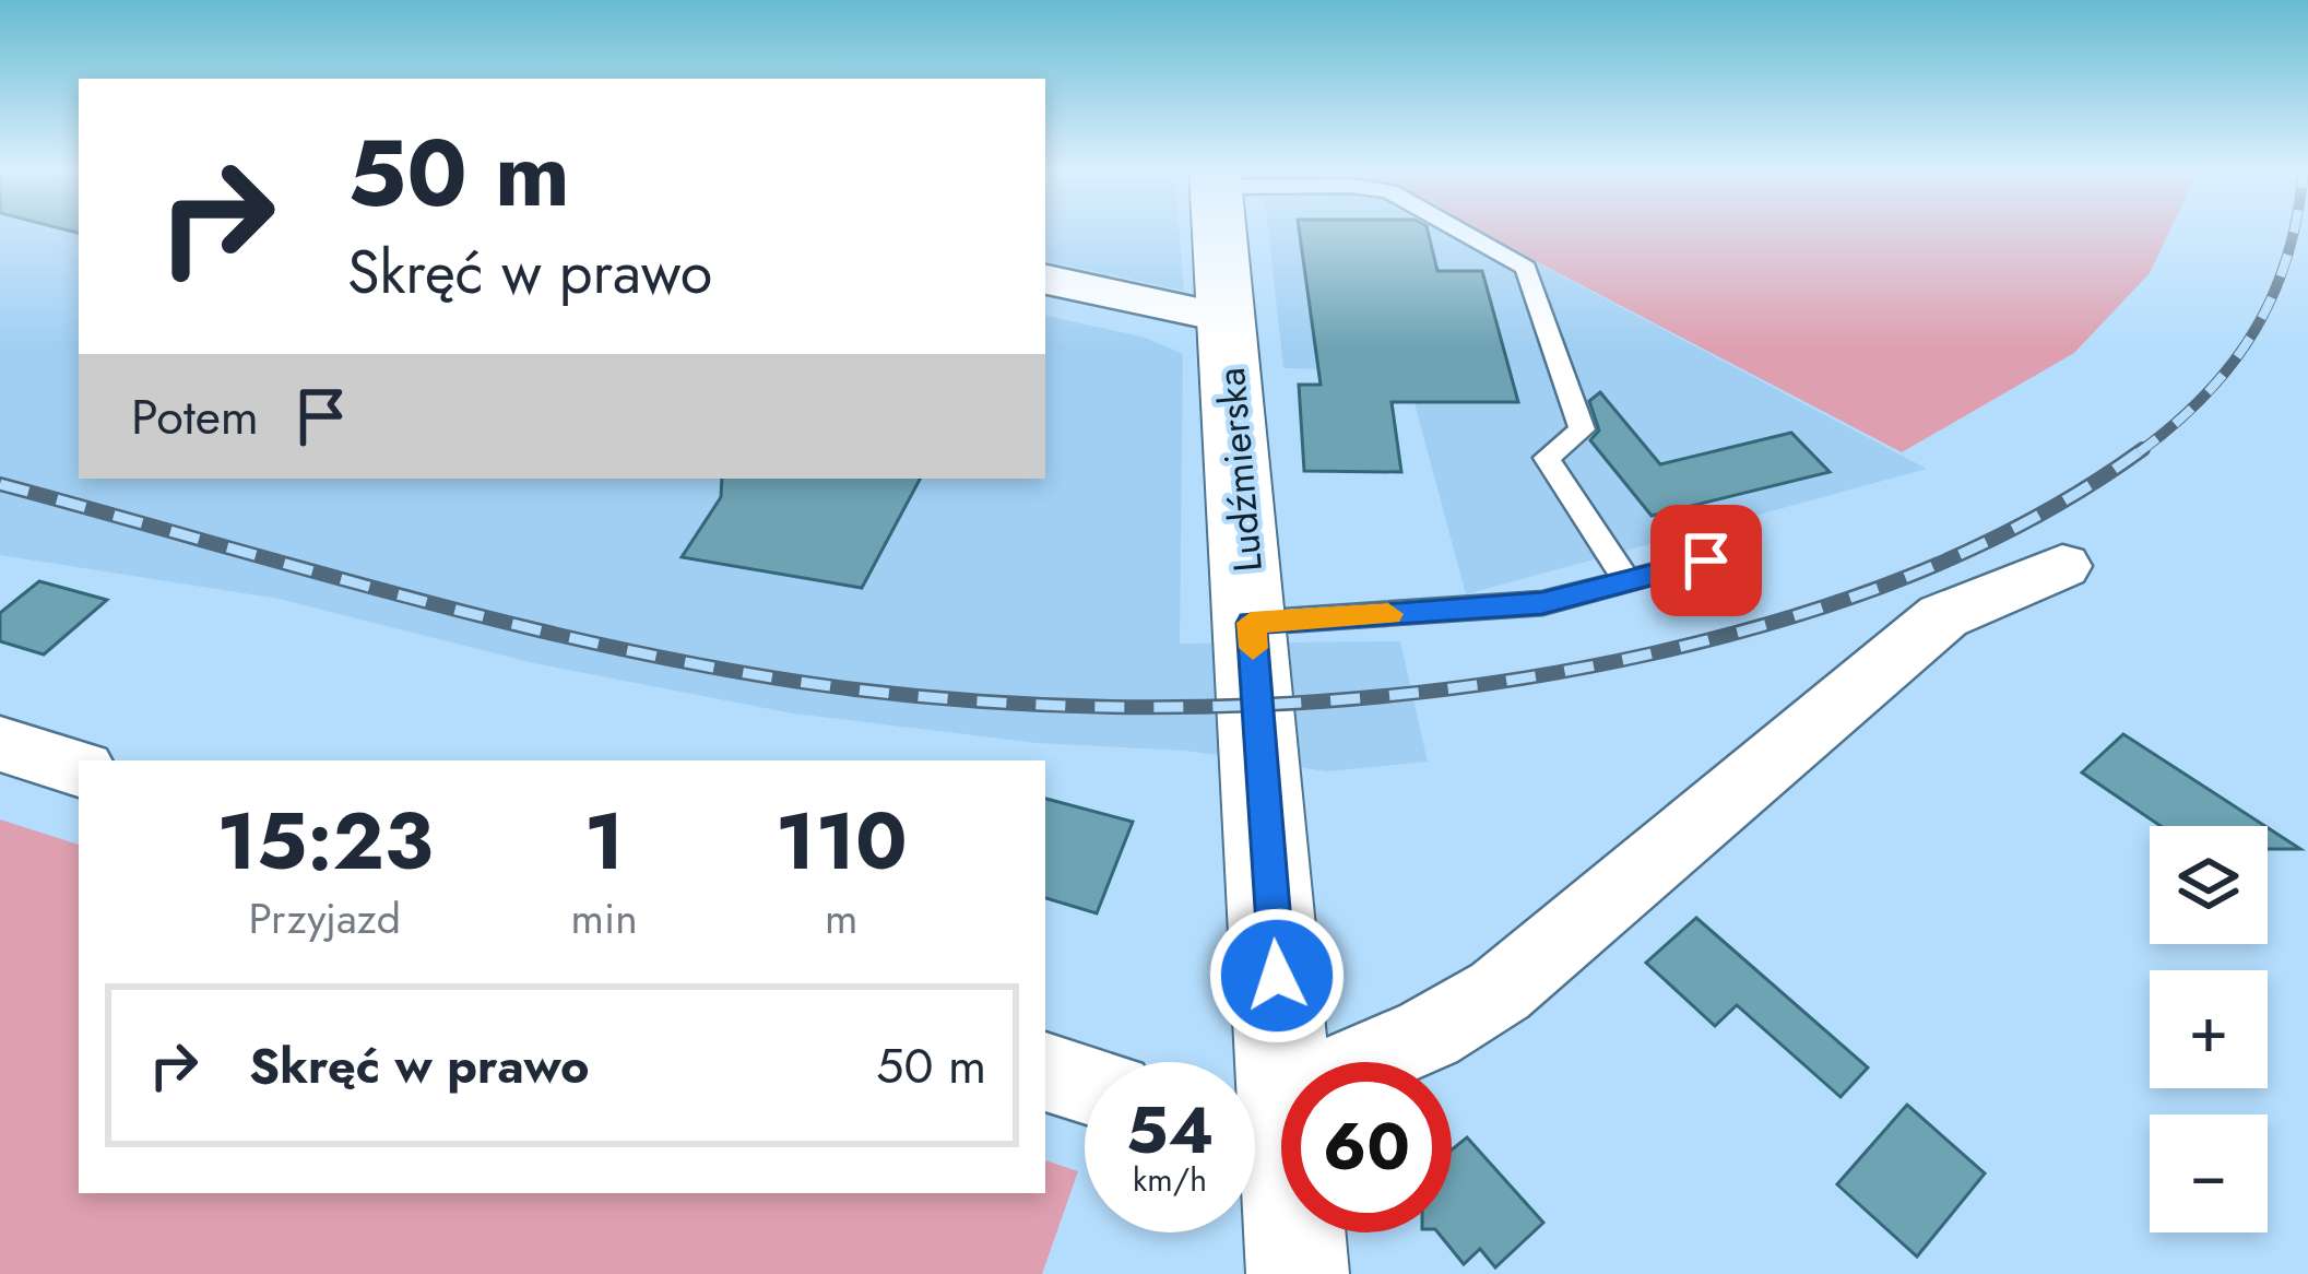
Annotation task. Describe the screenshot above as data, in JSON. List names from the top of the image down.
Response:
{
  "streets": {
    "main road": ["Ludźmierska"]
  },
  "page": {
    "turn": ["50 m", "Skręć w prawo"],
    "then": "Potem",
    "eta": [
      "15:23",
      "Przyjazd",
      "1",
      "min",
      "110",
      "m"
    ],
    "map_buttons": ["+", "−"],
    "list": [
      {
        "name": "Skręć w prawo",
        "value": "50 m"
      }
    ],
    "speed": "54 km/h",
    "limit": "60"
  }
}
